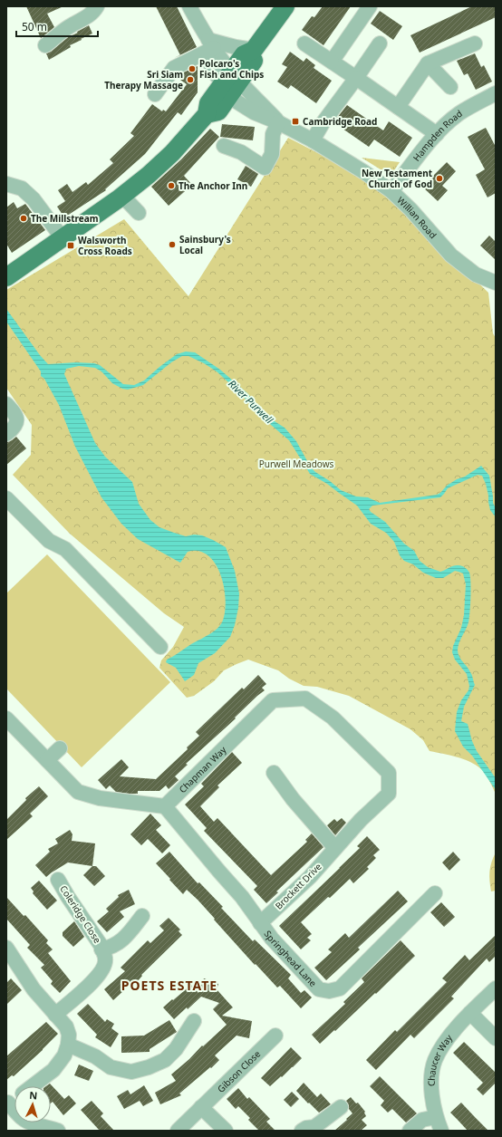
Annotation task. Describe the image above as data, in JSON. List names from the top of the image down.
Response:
{
  "streets": {
    "street": [
      "Hampden Road",
      "Willian Road",
      "Chapman Way",
      "Brockett Drive",
      "Coleridge Close",
      "Springhead Lane",
      "Chaucer Way",
      "Gibson Close"
    ]
  },
  "crossings": [
    ["Hampden Road", "Willian Road"],
    ["Chapman Way", "Brockett Drive"],
    ["Chapman Way", "Springhead Lane"],
    ["Brockett Drive", "Springhead Lane"]
  ],
  "districts": ["POETS ESTATE"],
  "water": ["River Purwell"],
  "parks": ["Purwell Meadows"],
  "places": {
    "other": [
      "Polcaro's Fish and Chips",
      "Sri Siam Therapy Massage",
      "New Testament Church of God",
      "The Anchor Inn",
      "The Millstream",
      "Sainsbury's Local"
    ],
    "transit": ["Cambridge Road", "Walsworth Cross Roads"]
  },
  "scale_bar": "50 m",
  "north": "top"
}
